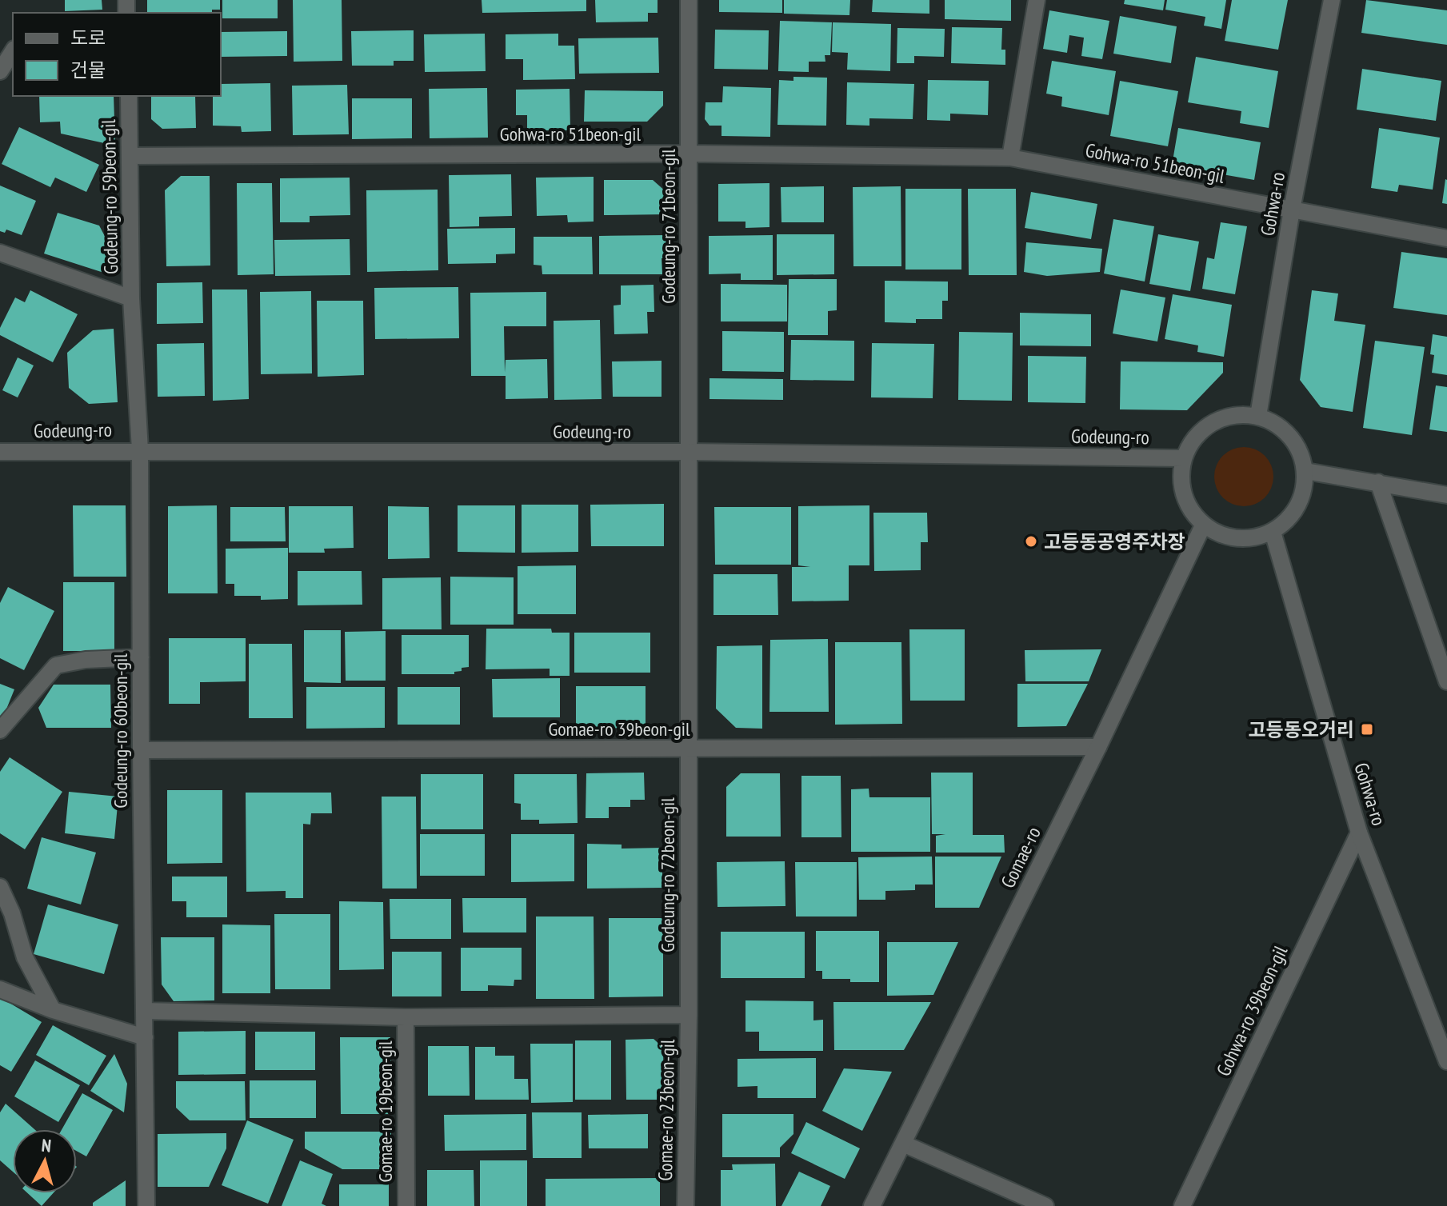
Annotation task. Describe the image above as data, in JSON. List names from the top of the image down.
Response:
{
  "streets": {
    "street": [
      "Gohwa-ro 51beon-gil",
      "Godeung-ro 59beon-gil",
      "Gohwa-ro",
      "Godeung-ro 71beon-gil",
      "Godeung-ro",
      "Gomae-ro 39beon-gil",
      "Godeung-ro 60beon-gil",
      "Gomae-ro",
      "Godeung-ro 72beon-gil",
      "Gohwa-ro 39beon-gil",
      "Gomae-ro 23beon-gil",
      "Gomae-ro 19beon-gil"
    ]
  },
  "crossings": [
    ["Gohwa-ro 51beon-gil", "Godeung-ro 59beon-gil"],
    ["Gohwa-ro 51beon-gil", "Gohwa-ro"],
    ["Gohwa-ro 51beon-gil", "Godeung-ro 71beon-gil"],
    ["Godeung-ro 59beon-gil", "Godeung-ro"],
    ["Godeung-ro 59beon-gil", "Godeung-ro 60beon-gil"],
    ["Gohwa-ro", "Godeung-ro"],
    ["Gohwa-ro", "Gomae-ro"],
    ["Gohwa-ro", "Gohwa-ro 39beon-gil"],
    ["Godeung-ro 71beon-gil", "Godeung-ro"],
    ["Godeung-ro 71beon-gil", "Godeung-ro 72beon-gil"],
    ["Godeung-ro", "Godeung-ro 60beon-gil"],
    ["Godeung-ro", "Gomae-ro"],
    ["Godeung-ro", "Godeung-ro 72beon-gil"],
    ["Gomae-ro 39beon-gil", "Godeung-ro 60beon-gil"],
    ["Gomae-ro 39beon-gil", "Gomae-ro"],
    ["Gomae-ro 39beon-gil", "Godeung-ro 72beon-gil"],
    ["Godeung-ro 72beon-gil", "Gomae-ro 23beon-gil"]
  ],
  "places": {
    "other": ["고등동공영주차장"],
    "transit": ["고등동오거리"]
  },
  "legend": ["도로", "건물"],
  "north": "top"
}
